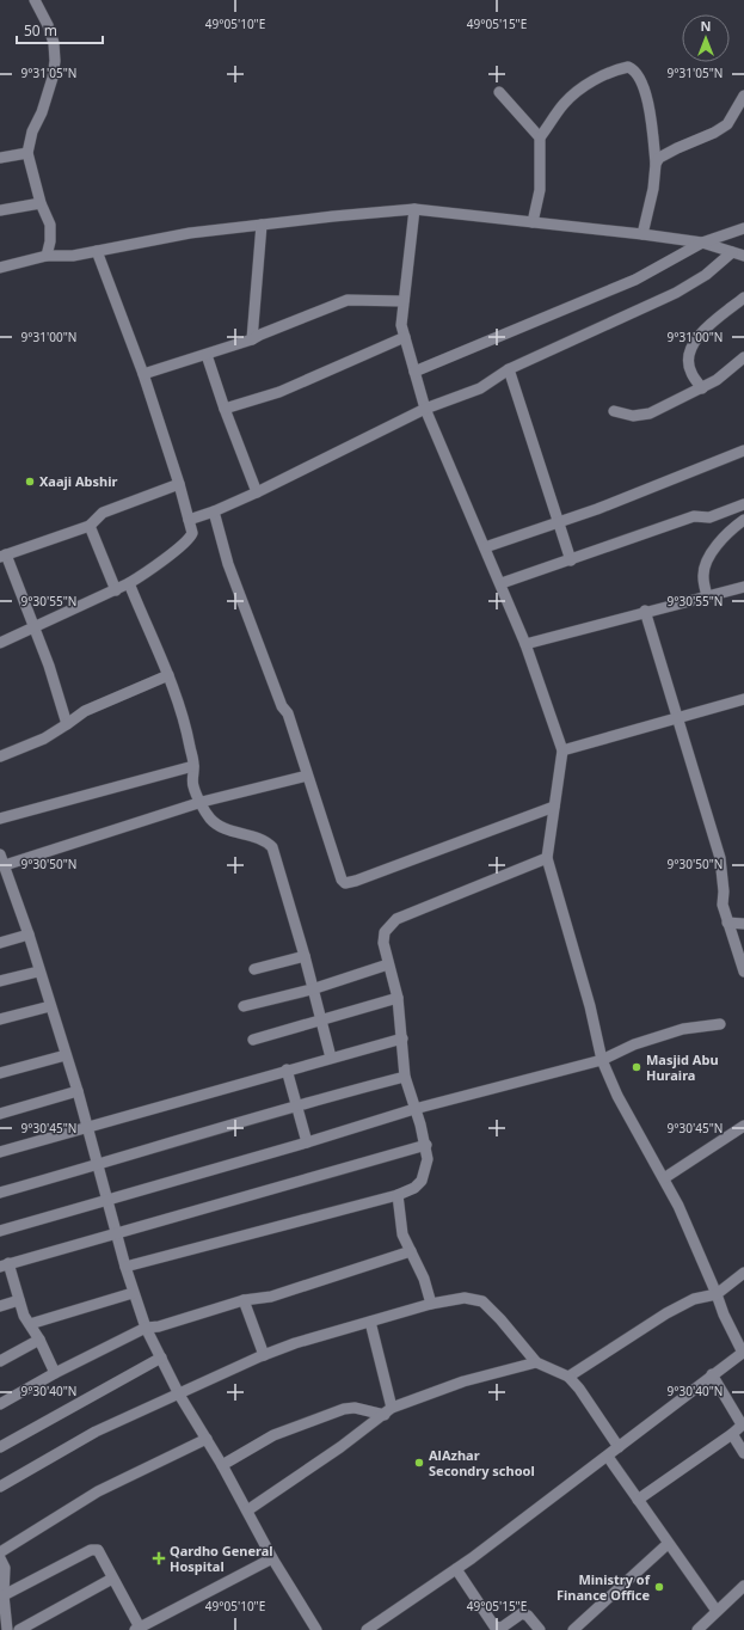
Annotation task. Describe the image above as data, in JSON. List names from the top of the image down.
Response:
{
  "places": {
    "other": [
      "Xaaji Abshir",
      "Masjid Abu Huraira",
      "AlAzhar Secondry school",
      "Ministry of Finance Office"
    ],
    "health": ["Qardho General Hospital"]
  },
  "scale_bar": "50 m",
  "north": "top",
  "coordinates": [
    "49°05'10\"E",
    "49°05'15\"E",
    "9°31'05\"N",
    "9°31'00\"N",
    "9°30'55\"N",
    "9°30'50\"N",
    "9°30'45\"N",
    "9°30'40\"N"
  ]
}
